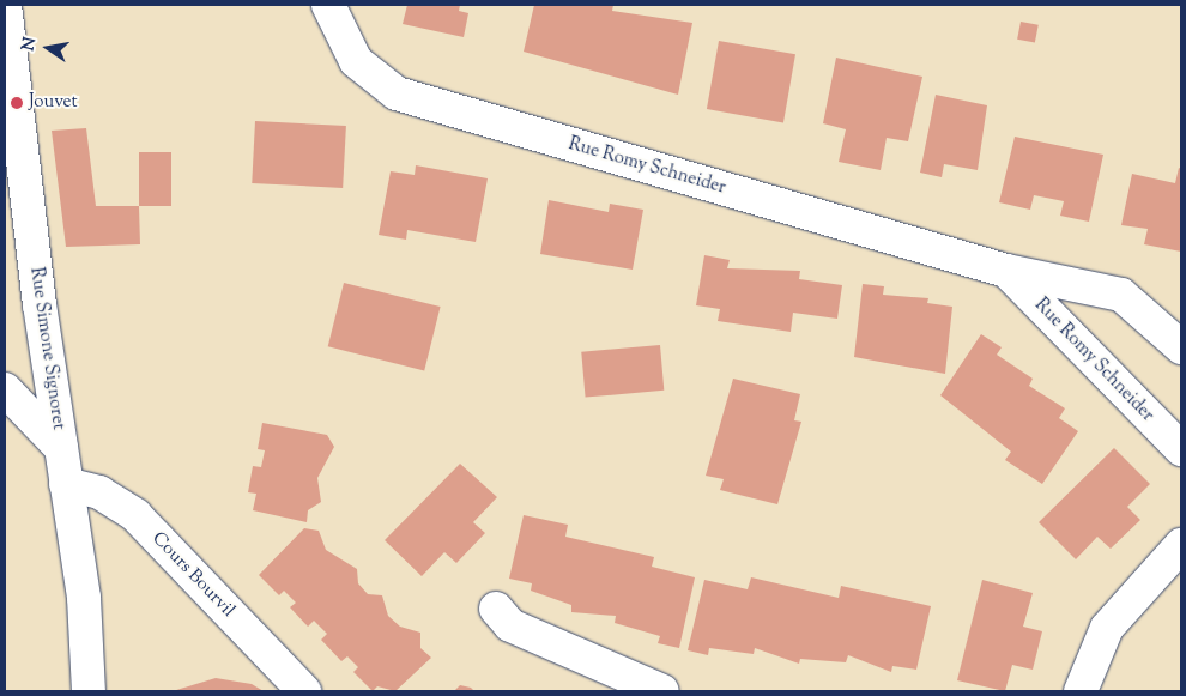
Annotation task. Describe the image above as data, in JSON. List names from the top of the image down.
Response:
{
  "streets": {
    "street": ["Rue Romy Schneider", "Rue Simone Signoret", "Cours Bourvil"]
  },
  "crossings": [
    ["Rue Simone Signoret", "Cours Bourvil"]
  ],
  "places": ["Jouvet"],
  "north": "left"
}
